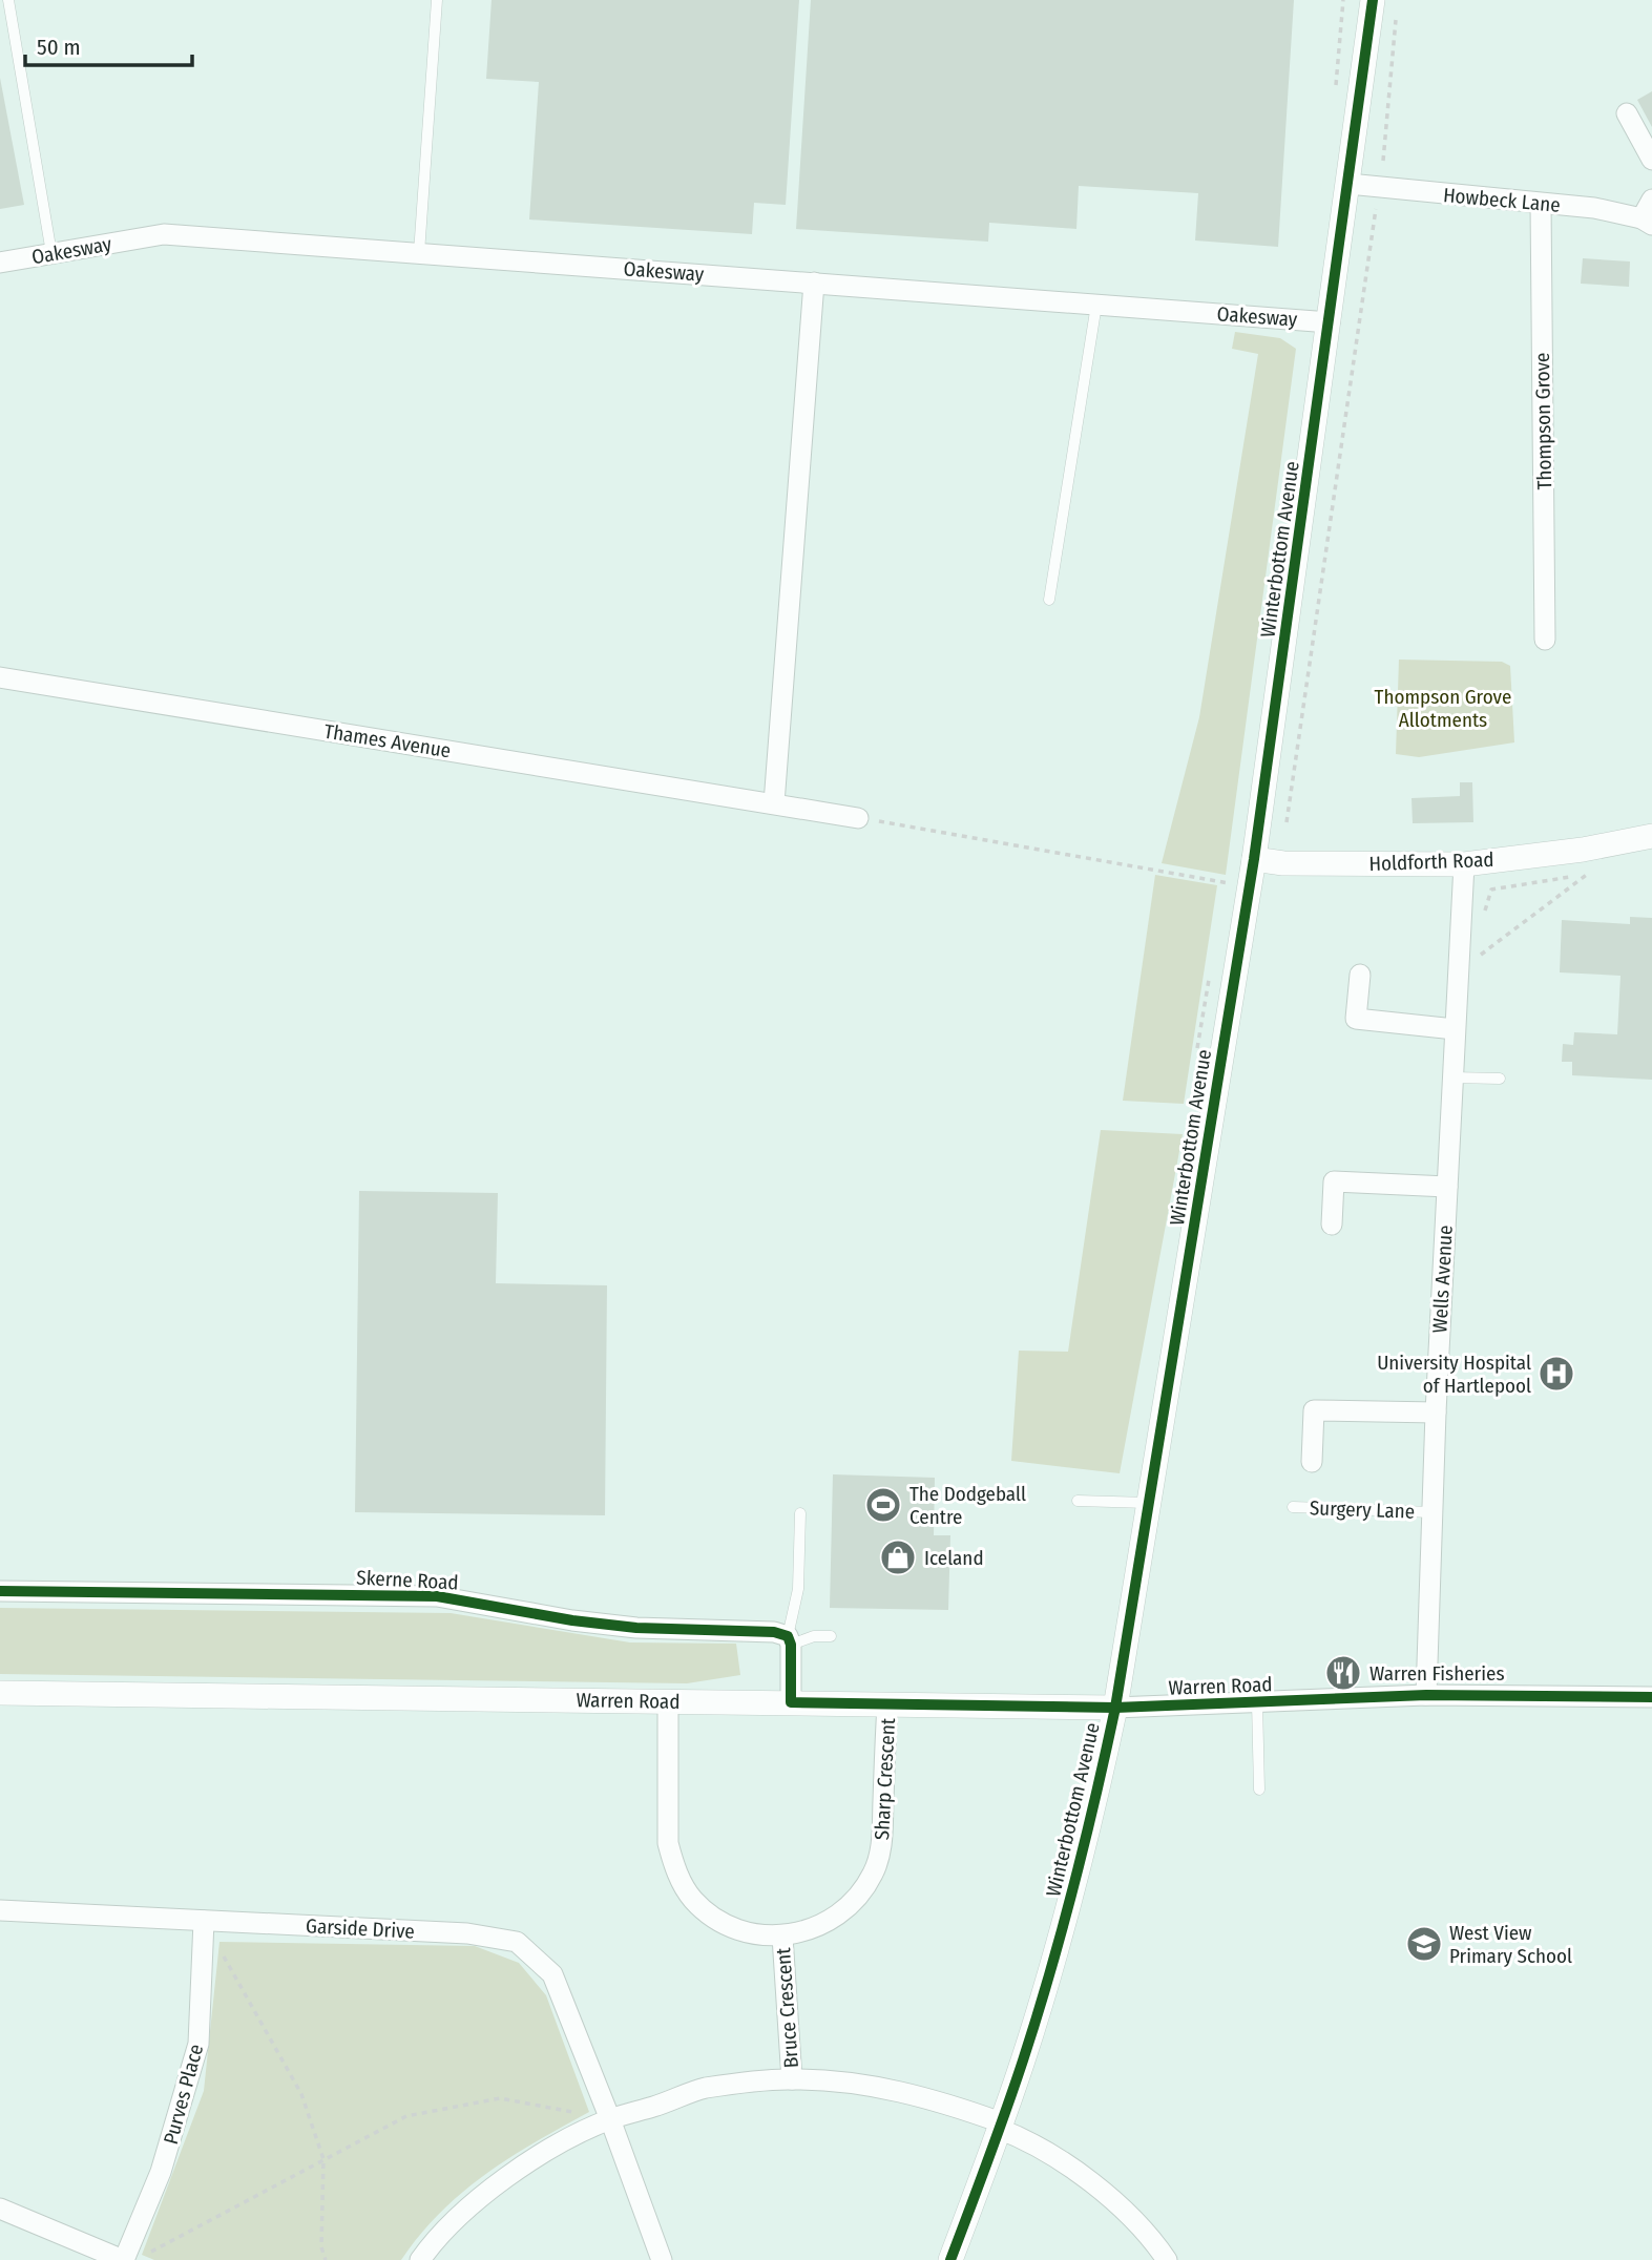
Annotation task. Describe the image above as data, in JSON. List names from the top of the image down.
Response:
{
  "streets": {
    "street": [
      "Howbeck Lane",
      "Oakesway",
      "Thompson Grove",
      "Winterbottom Avenue",
      "Thames Avenue",
      "Holdforth Road",
      "Wells Avenue",
      "Skerne Road",
      "Warren Road",
      "Sharp Crescent",
      "Garside Drive",
      "Bruce Crescent",
      "Purves Place"
    ],
    "lane": ["Surgery Lane"]
  },
  "crossings": [
    ["Howbeck Lane", "Thompson Grove"],
    ["Howbeck Lane", "Winterbottom Avenue"],
    ["Oakesway", "Winterbottom Avenue"],
    ["Winterbottom Avenue", "Holdforth Road"],
    ["Winterbottom Avenue", "Warren Road"],
    ["Winterbottom Avenue", "Bruce Crescent"],
    ["Holdforth Road", "Wells Avenue"],
    ["Wells Avenue", "Surgery Lane"],
    ["Wells Avenue", "Warren Road"],
    ["Warren Road", "Sharp Crescent"],
    ["Warren Road", "Bruce Crescent"],
    ["Sharp Crescent", "Bruce Crescent"],
    ["Garside Drive", "Bruce Crescent"],
    ["Garside Drive", "Purves Place"]
  ],
  "parks": ["Thompson Grove Allotments"],
  "places": {
    "hospital": ["University Hospital of Hartlepool"],
    "sports": ["The Dodgeball Centre"],
    "shop": ["Iceland"],
    "restaurant": ["Warren Fisheries"],
    "school or university": ["West View Primary School"]
  },
  "scale_bar": "50 m"
}
